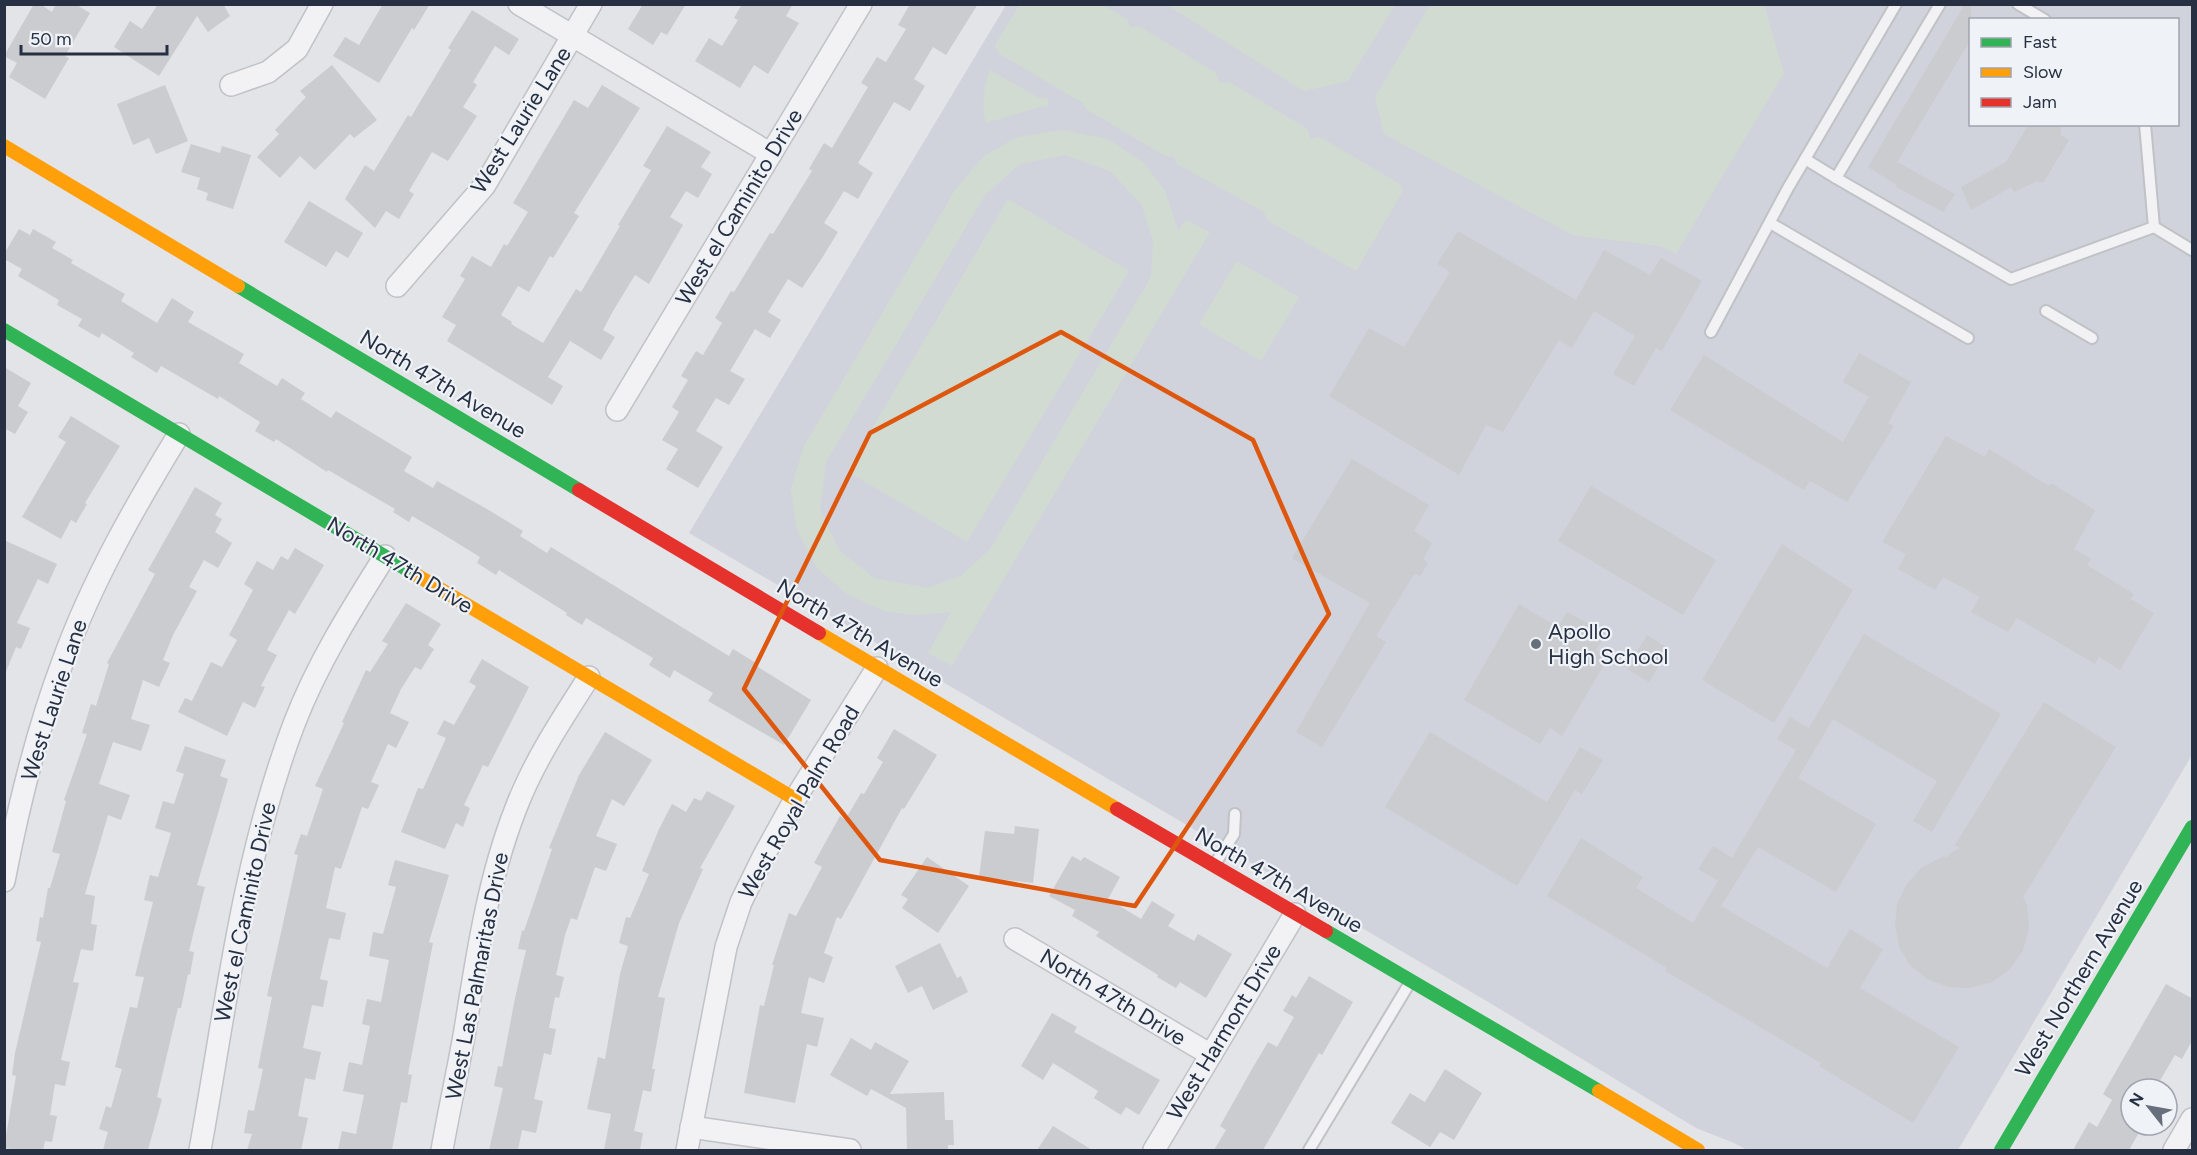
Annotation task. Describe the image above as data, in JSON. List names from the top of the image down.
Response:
{
  "streets": {
    "street": [
      "West Laurie Lane",
      "West el Caminito Drive",
      "North 47th Avenue",
      "North 47th Drive",
      "West Royal Palm Road",
      "West Las Palmaritas Drive",
      "West Northern Avenue",
      "West Harmont Drive"
    ]
  },
  "crossings": [
    ["West Laurie Lane", "North 47th Drive"],
    ["West el Caminito Drive", "North 47th Drive"],
    ["North 47th Avenue", "West Royal Palm Road"],
    ["North 47th Avenue", "West Harmont Drive"],
    ["North 47th Drive", "West Royal Palm Road"],
    ["North 47th Drive", "West Las Palmaritas Drive"],
    ["North 47th Drive", "West Harmont Drive"]
  ],
  "places": ["Apollo High School"],
  "legend": ["Fast", "Slow", "Jam"],
  "scale_bar": "50 m",
  "north": "top left"
}
